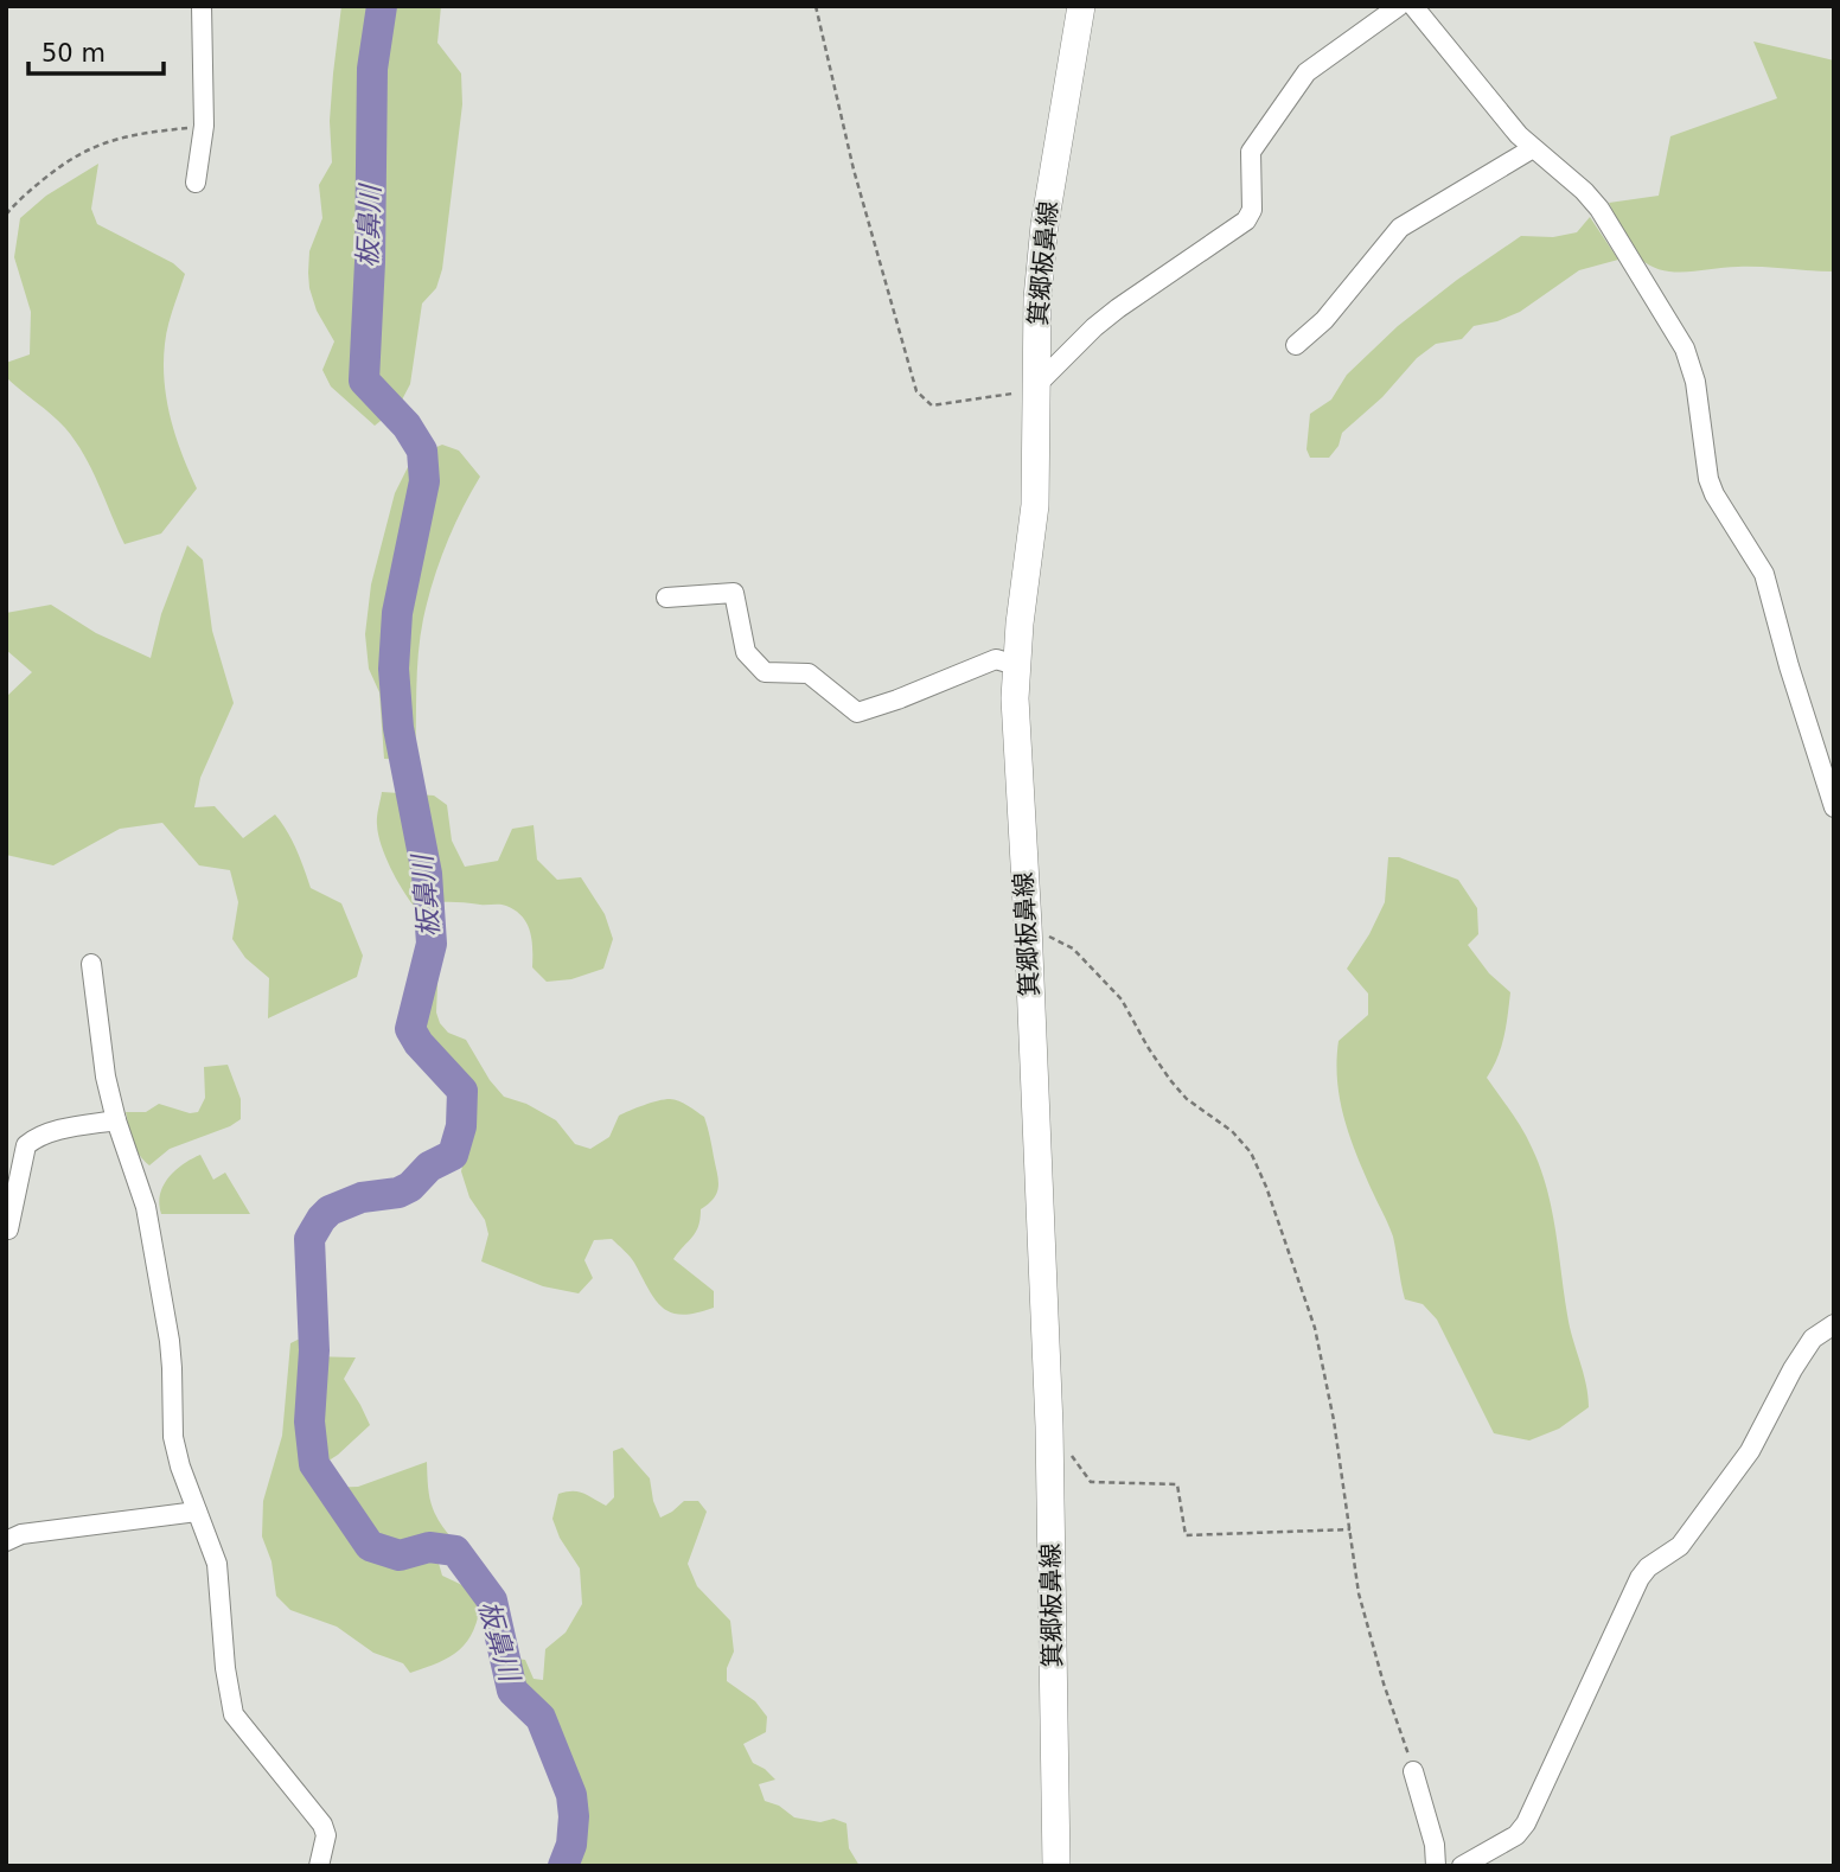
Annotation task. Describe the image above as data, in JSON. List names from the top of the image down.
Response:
{
  "streets": {
    "main road": ["箕郷板鼻線"]
  },
  "water": ["板鼻川"],
  "scale_bar": "50 m"
}
